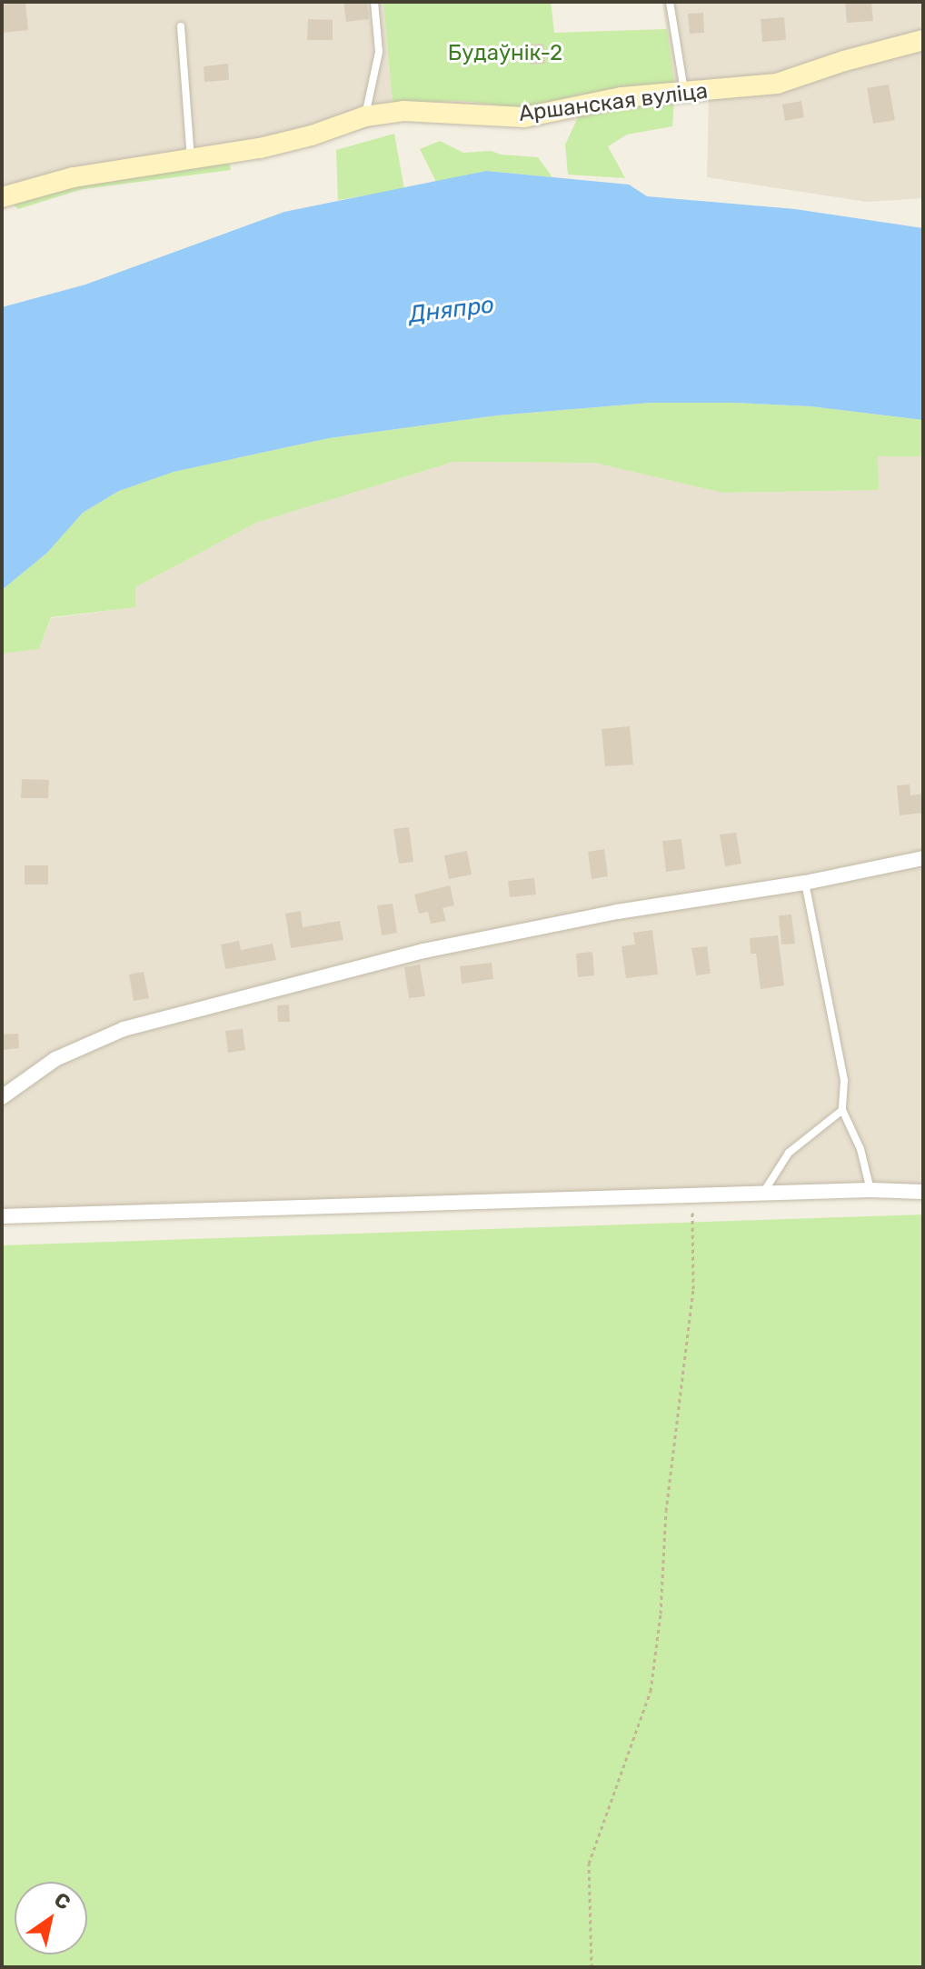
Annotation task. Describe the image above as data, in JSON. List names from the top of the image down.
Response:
{
  "streets": {
    "street": ["Аршанская вуліца"]
  },
  "water": ["Дняпро"],
  "parks": ["Будаўнік-2"],
  "north": "top right"
}
